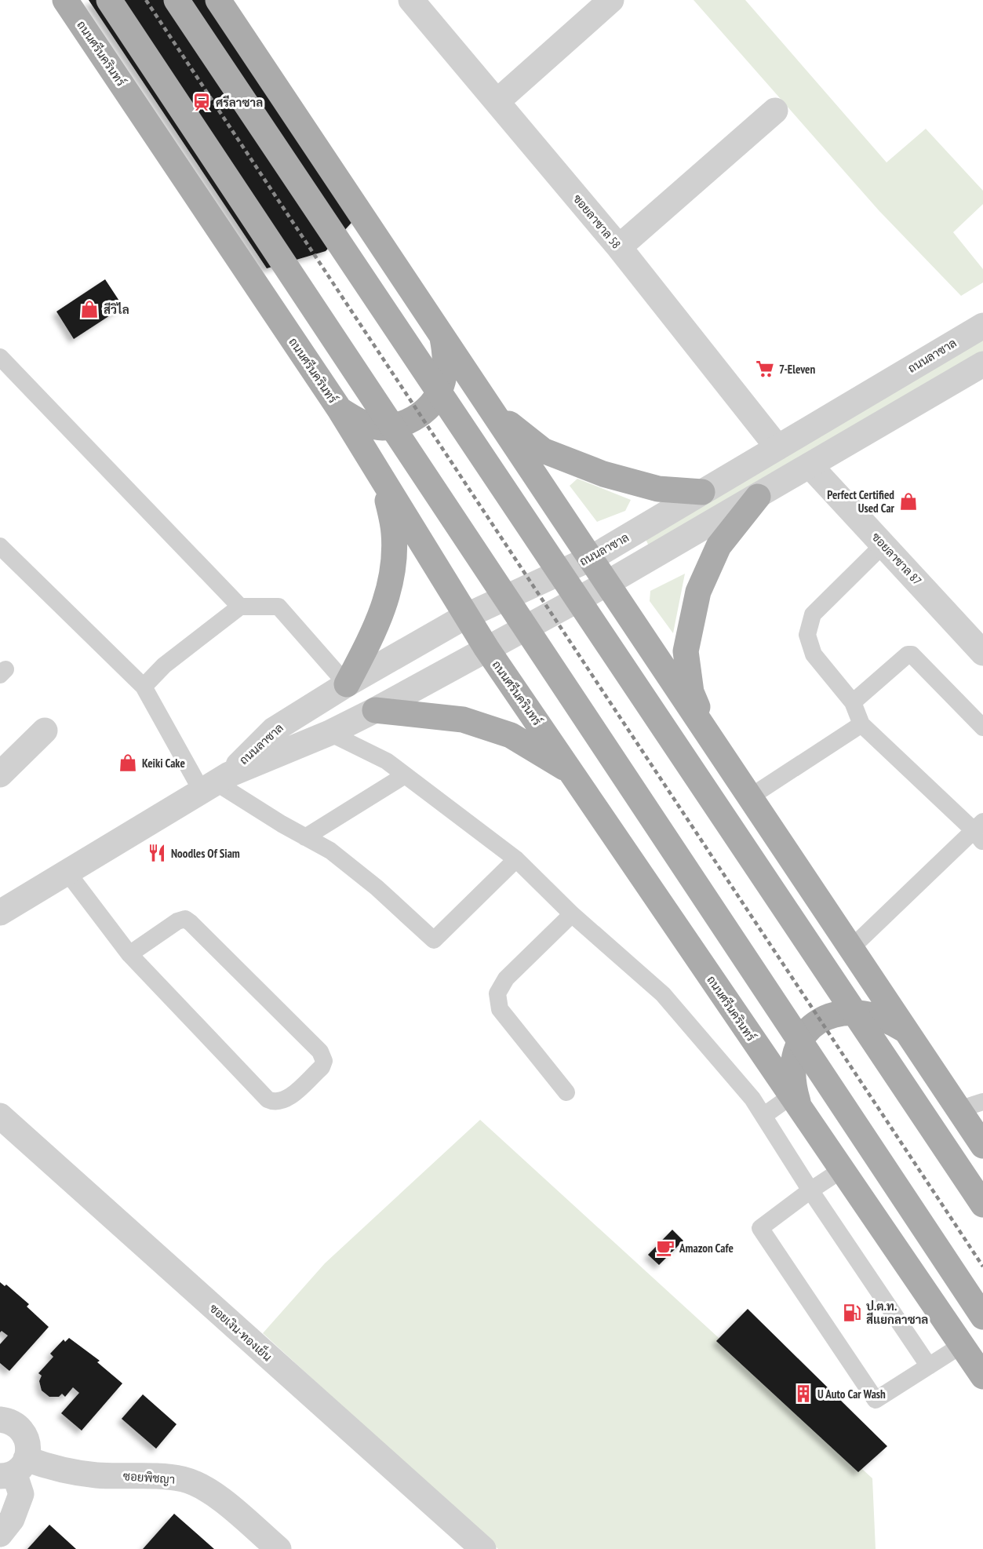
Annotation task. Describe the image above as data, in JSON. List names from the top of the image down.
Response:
{
  "streets": {
    "main road": ["ถนนศรีนครินทร์"],
    "street": [
      "ซอยลาซาล 58",
      "ถนนลาซาล",
      "ซอยลาซาล 87",
      "ซอยเงิน-ทองเย็น",
      "ซอยพิชญา"
    ]
  },
  "crossings": [
    ["ถนนศรีนครินทร์", "ถนนลาซาล"],
    ["ซอยลาซาล 58", "ถนนลาซาล"],
    ["ถนนลาซาล", "ซอยลาซาล 87"]
  ],
  "places": {
    "station": ["ศรีลาซาล"],
    "shop": ["สีวิไล", "Perfect Certified Used Car", "Keiki Cake"],
    "supermarket": ["7-Eleven"],
    "restaurant": ["Noodles Of Siam"],
    "cafe": ["Amazon Cafe"],
    "fuel station": ["ป.ต.ท. สีแยกลาซาล"],
    "building": ["U Auto Car Wash"]
  }
}
